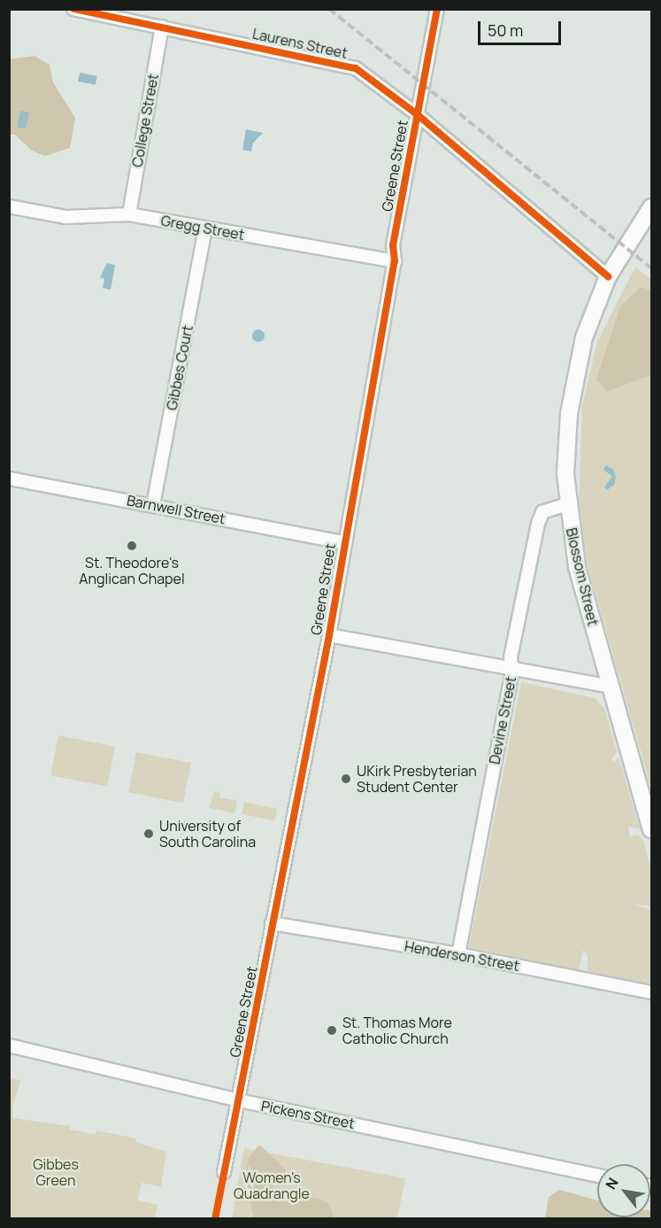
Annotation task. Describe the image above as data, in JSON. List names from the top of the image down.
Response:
{
  "streets": {
    "main road": ["Blossom Street"],
    "street": [
      "Laurens Street",
      "College Street",
      "Greene Street",
      "Gregg Street",
      "Gibbes Court",
      "Barnwell Street",
      "Devine Street",
      "Henderson Street",
      "Pickens Street"
    ]
  },
  "crossings": [
    ["Laurens Street", "College Street"],
    ["Laurens Street", "Greene Street"],
    ["Laurens Street", "Blossom Street"],
    ["College Street", "Gregg Street"],
    ["Greene Street", "Gregg Street"],
    ["Greene Street", "Barnwell Street"],
    ["Greene Street", "Henderson Street"],
    ["Greene Street", "Pickens Street"],
    ["Gregg Street", "Gibbes Court"],
    ["Gibbes Court", "Barnwell Street"],
    ["Blossom Street", "Devine Street"],
    ["Devine Street", "Henderson Street"]
  ],
  "parks": ["Gibbes Green", "Women's Quadrangle"],
  "places": [
    "St. Theodore's Anglican Chapel",
    "UKirk Presbyterian Student Center",
    "University of South Carolina",
    "St. Thomas More Catholic Church"
  ],
  "scale_bar": "50 m",
  "north": "top left"
}
